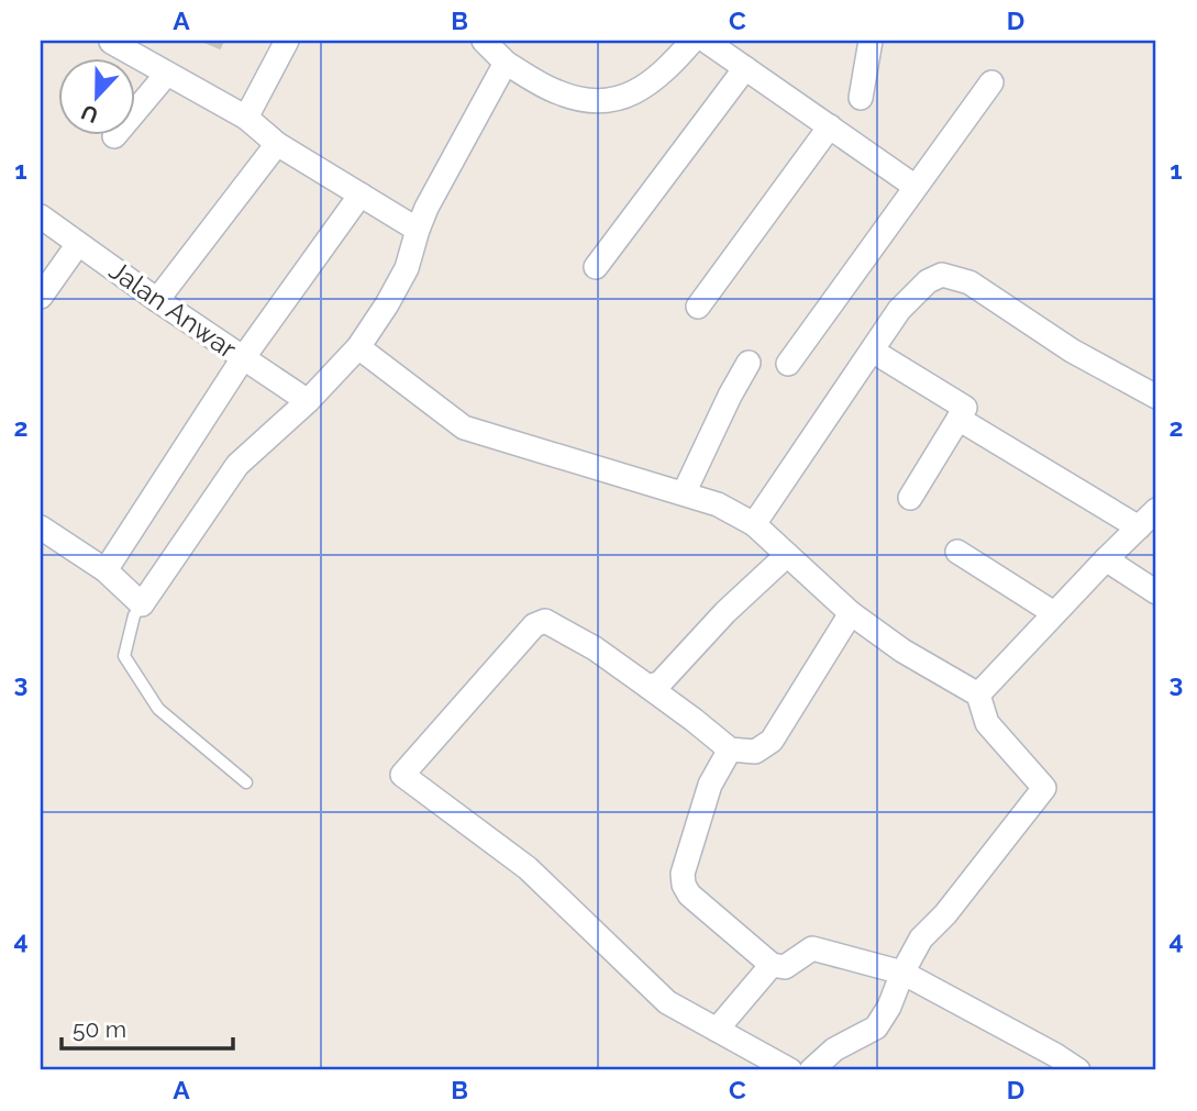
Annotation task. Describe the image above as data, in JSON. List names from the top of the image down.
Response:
{
  "streets": {
    "street": ["Jalan Anwar"]
  },
  "scale_bar": "50 m",
  "north": "bottom",
  "grid": {
    "columns": [
      "A",
      "B",
      "C",
      "D"
    ],
    "rows": [
      "1",
      "2",
      "3",
      "4"
    ]
  }
}
